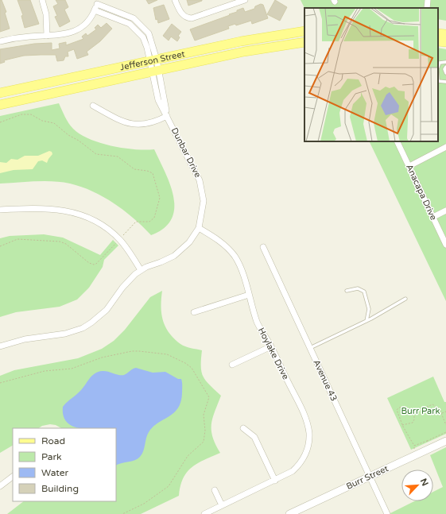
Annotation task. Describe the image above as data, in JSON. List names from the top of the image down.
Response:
{
  "streets": {
    "main road": ["Jefferson Street"],
    "street": [
      "Dunbar Drive",
      "Anacapa Drive",
      "Hoylake Drive",
      "Avenue 43",
      "Burr Street"
    ]
  },
  "crossings": [
    ["Jefferson Street", "Dunbar Drive"],
    ["Dunbar Drive", "Hoylake Drive"],
    ["Avenue 43", "Burr Street"]
  ],
  "parks": ["Burr Park"],
  "legend": [
    "Road",
    "Park",
    "Water",
    "Building"
  ],
  "north": "top right"
}
